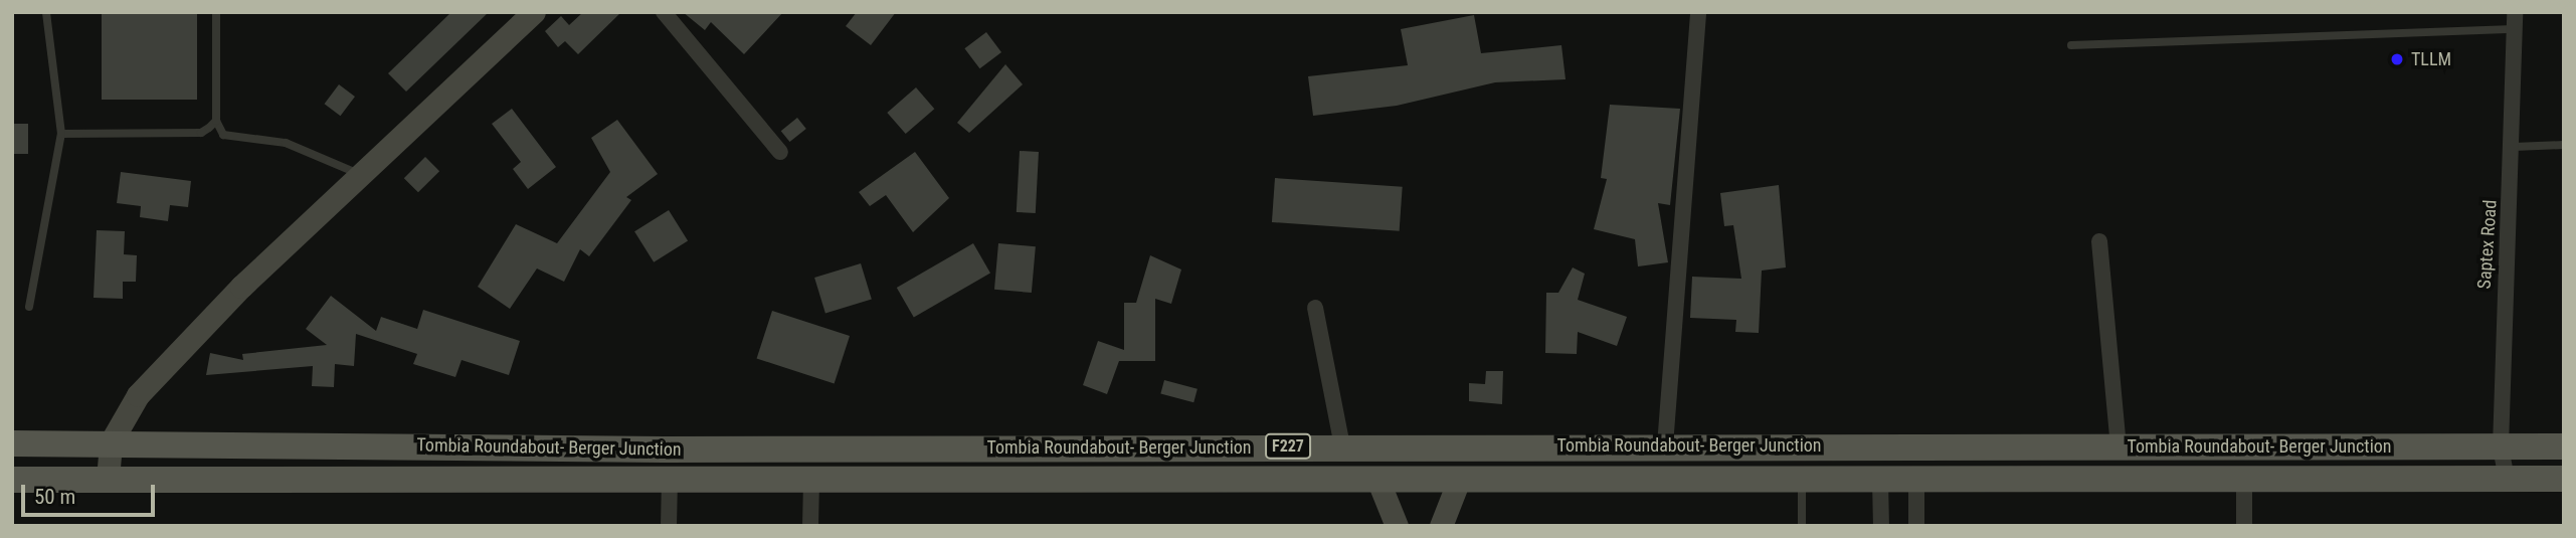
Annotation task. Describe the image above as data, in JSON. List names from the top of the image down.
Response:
{
  "streets": {
    "main road": ["Tombia Roundabout- Berger Junction", "F227"],
    "street": ["Saptex Road"]
  },
  "crossings": [
    ["Saptex Road", "Tombia Roundabout- Berger Junction"]
  ],
  "places": ["TLLM"],
  "scale_bar": "50 m"
}
